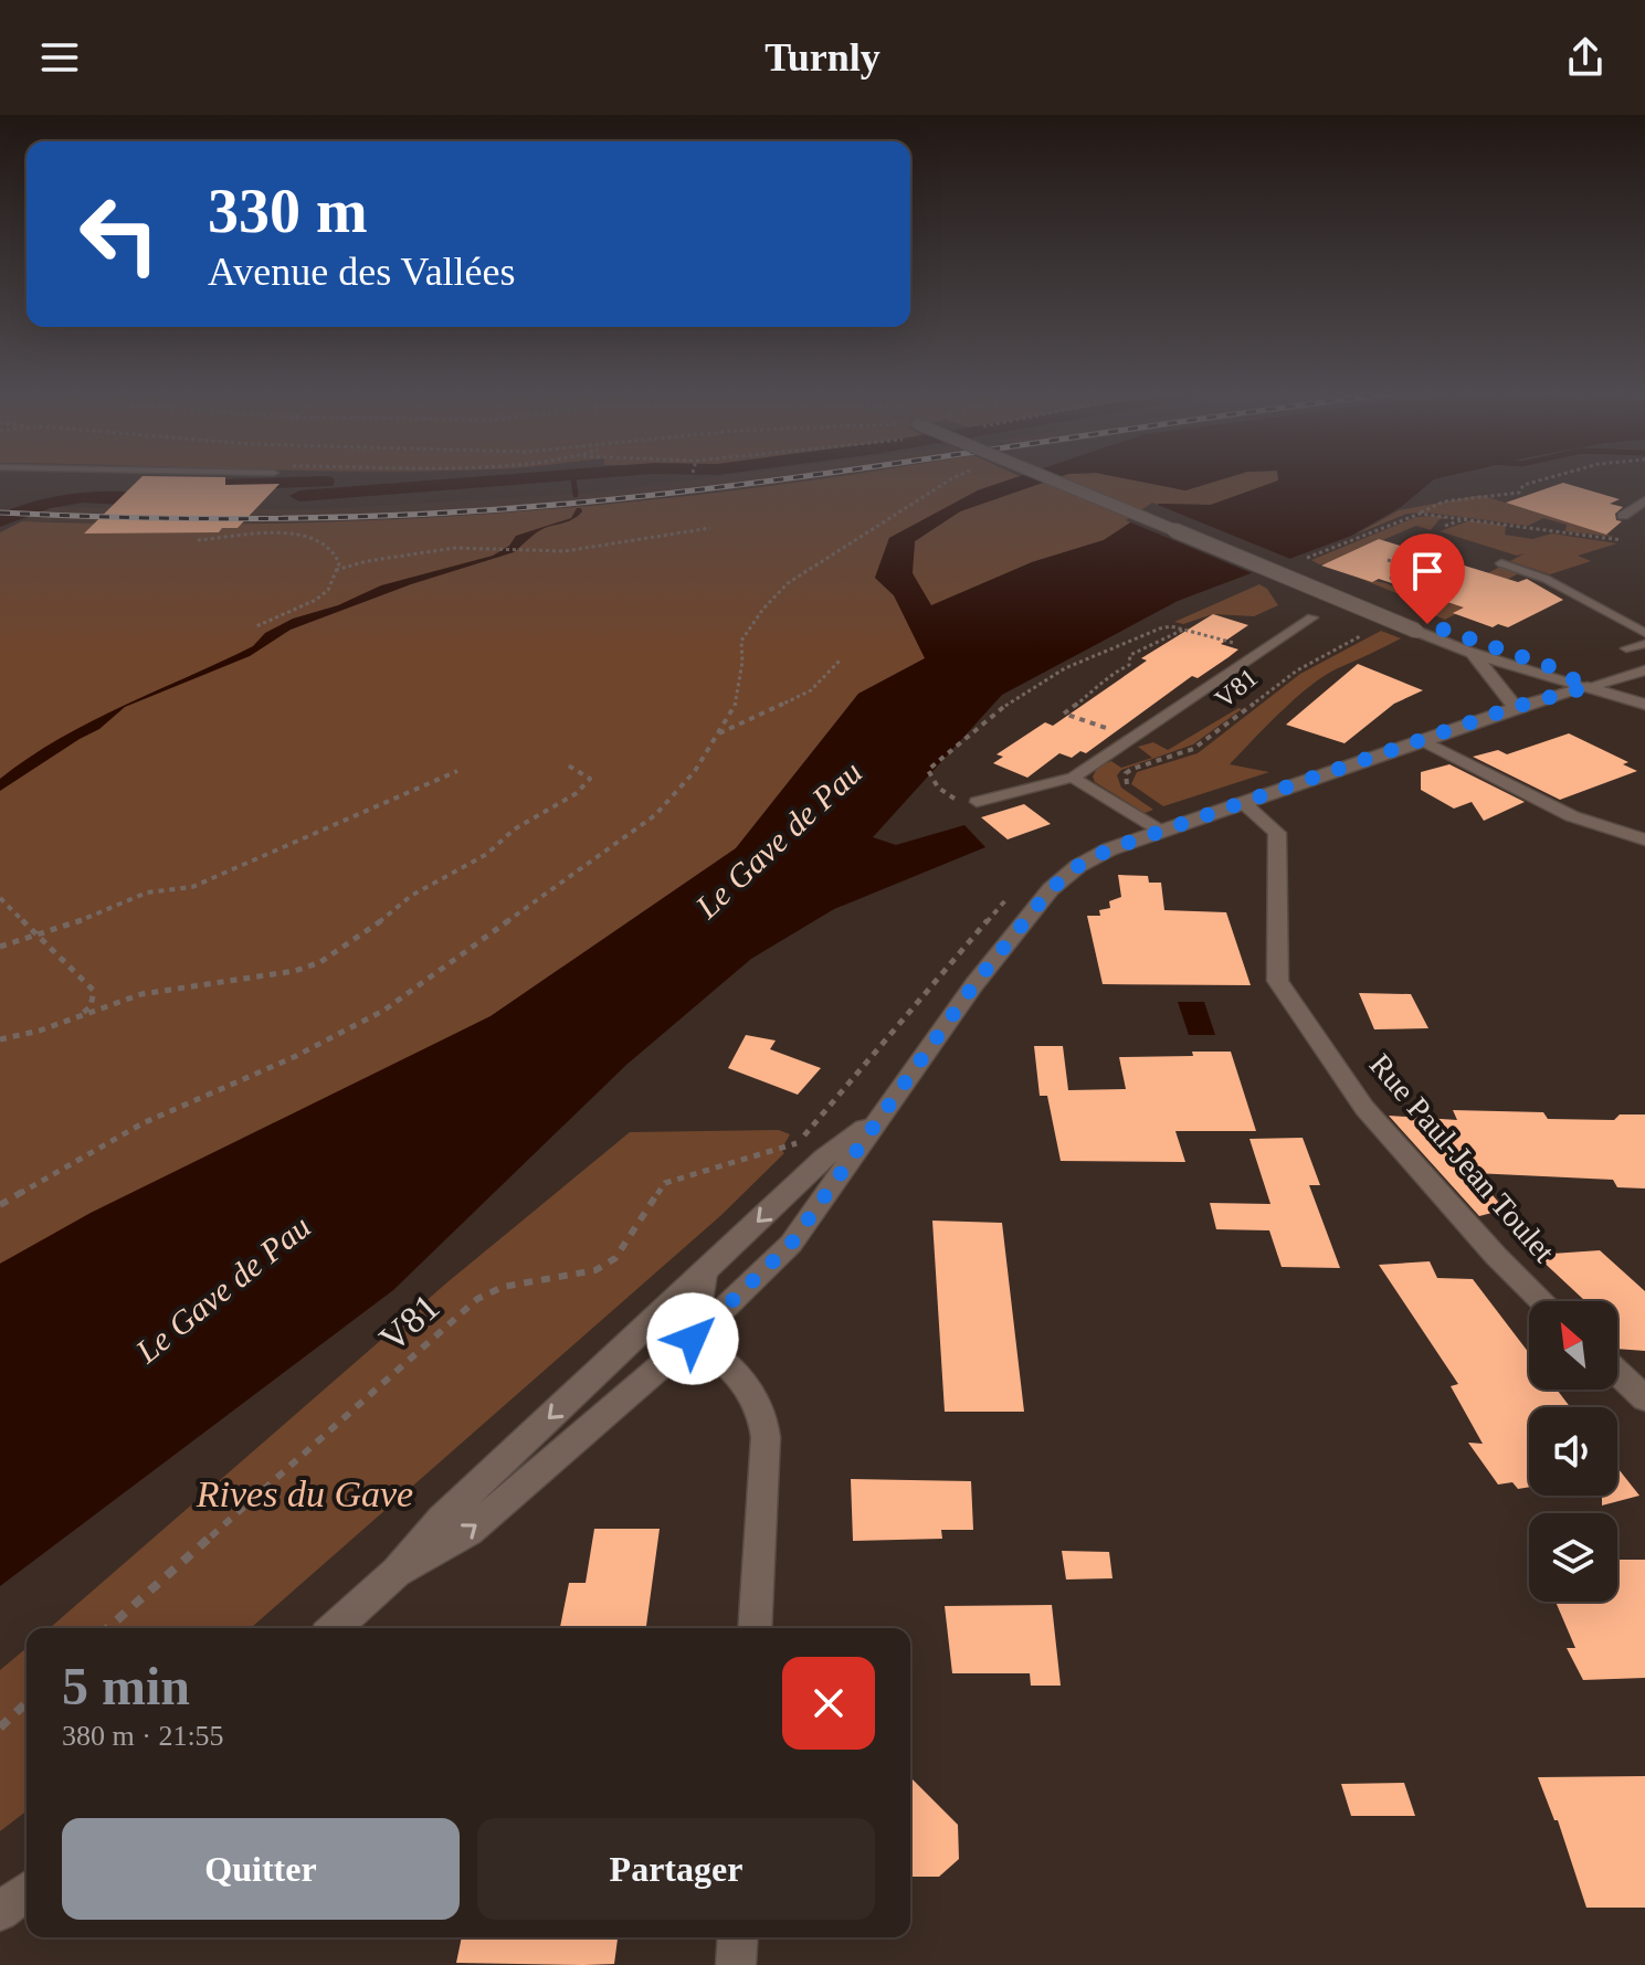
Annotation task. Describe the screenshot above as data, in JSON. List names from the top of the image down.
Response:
{
  "streets": {
    "main road": ["Rue Paul-Jean Toulet"],
    "path": ["V81"]
  },
  "water": ["Le Gave de Pau"],
  "parks": ["Rives du Gave"],
  "north": "top left",
  "page": {
    "header": "Turnly",
    "turn": ["330 m", "Avenue des Vallées"],
    "heading": ["5 min", "380 m · 21:55"],
    "buttons": ["Quitter", "Partager"]
  }
}
